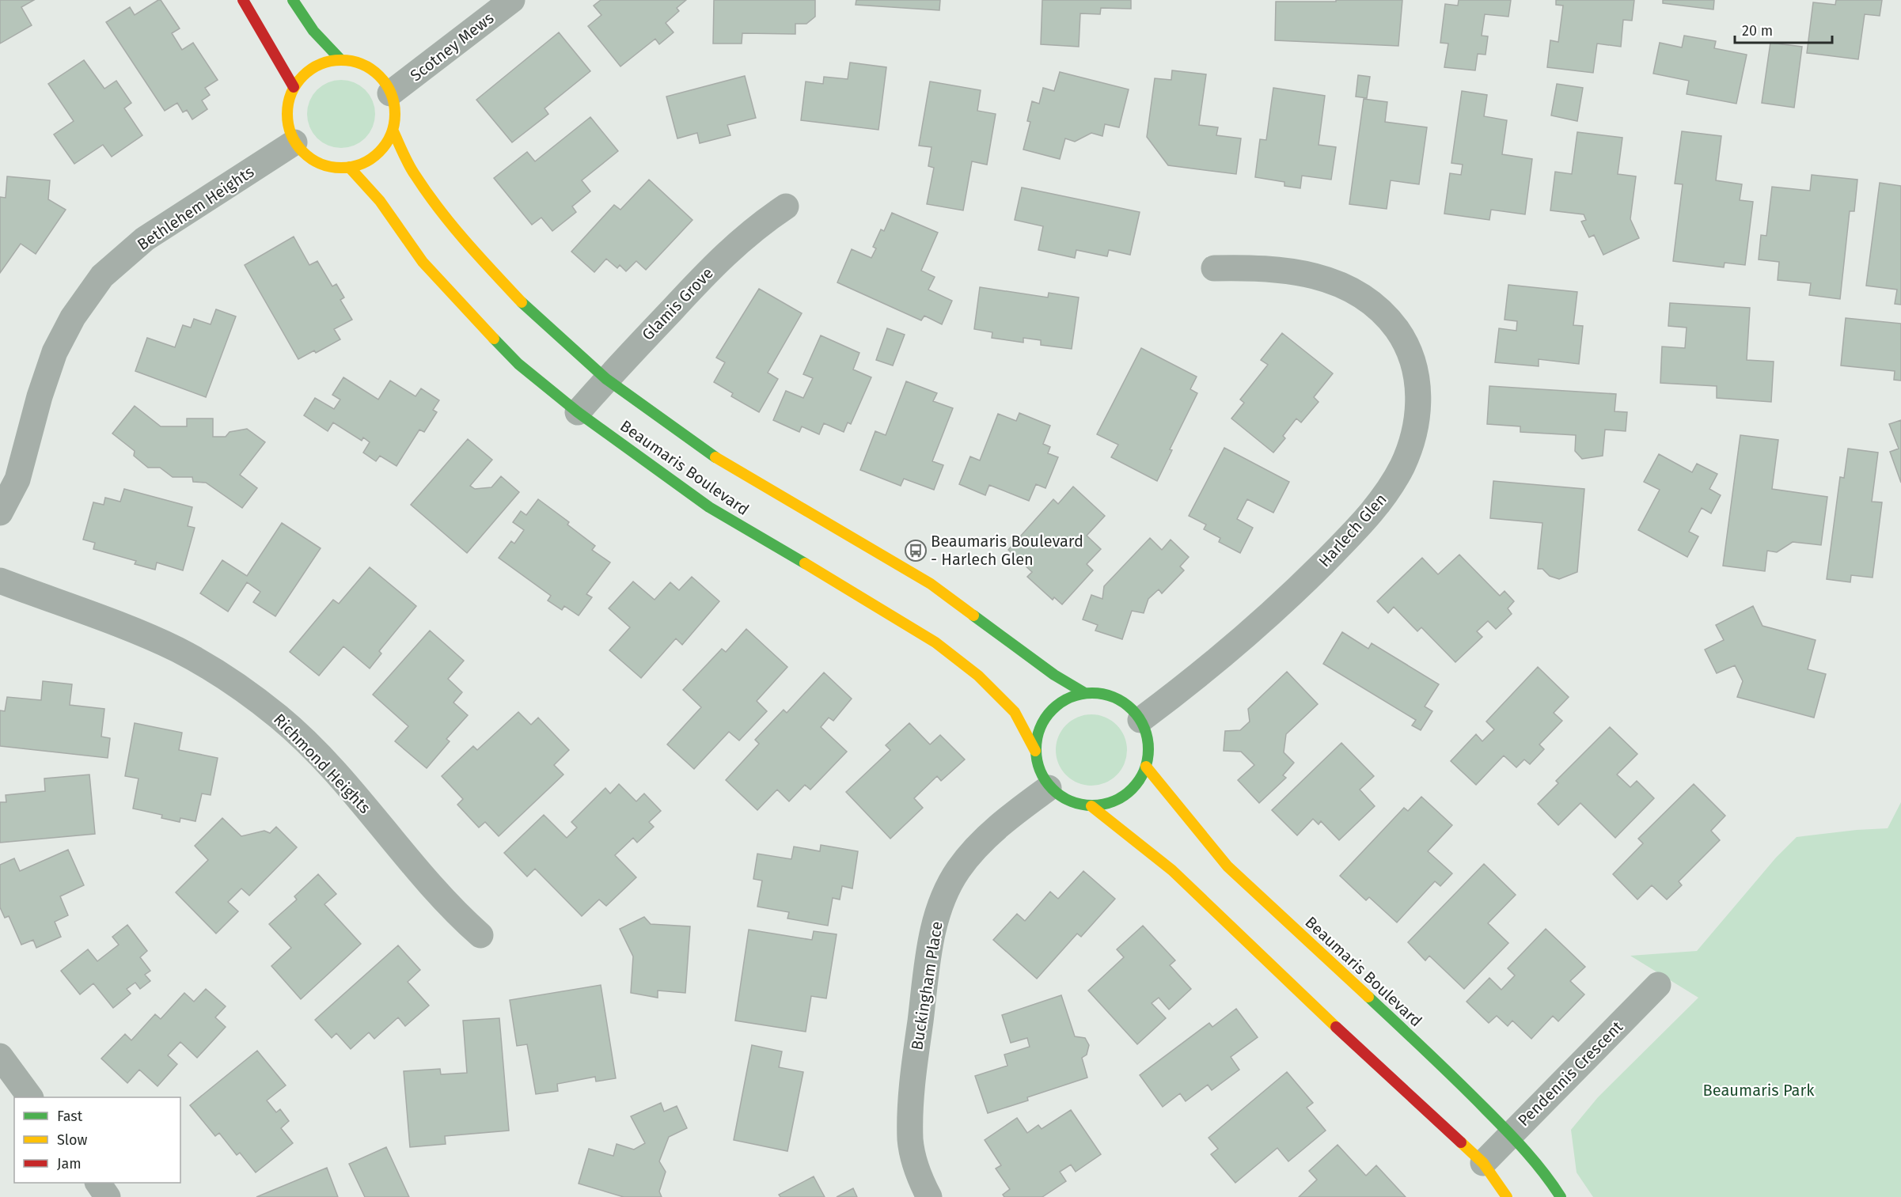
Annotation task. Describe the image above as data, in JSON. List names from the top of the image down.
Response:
{
  "streets": {
    "street": [
      "Scotney Mews",
      "Bethlehem Heights",
      "Glamis Grove",
      "Beaumaris Boulevard",
      "Harlech Glen",
      "Richmond Heights",
      "Buckingham Place",
      "Pendennis Crescent"
    ]
  },
  "crossings": [
    ["Scotney Mews", "Bethlehem Heights"],
    ["Scotney Mews", "Beaumaris Boulevard"],
    ["Bethlehem Heights", "Beaumaris Boulevard"],
    ["Glamis Grove", "Beaumaris Boulevard"],
    ["Beaumaris Boulevard", "Harlech Glen"],
    ["Beaumaris Boulevard", "Buckingham Place"],
    ["Beaumaris Boulevard", "Pendennis Crescent"],
    ["Harlech Glen", "Buckingham Place"]
  ],
  "parks": ["Beaumaris Park"],
  "places": {
    "bus stop": ["Beaumaris Boulevard - Harlech Glen"]
  },
  "legend": ["Fast", "Slow", "Jam"],
  "scale_bar": "20 m"
}
